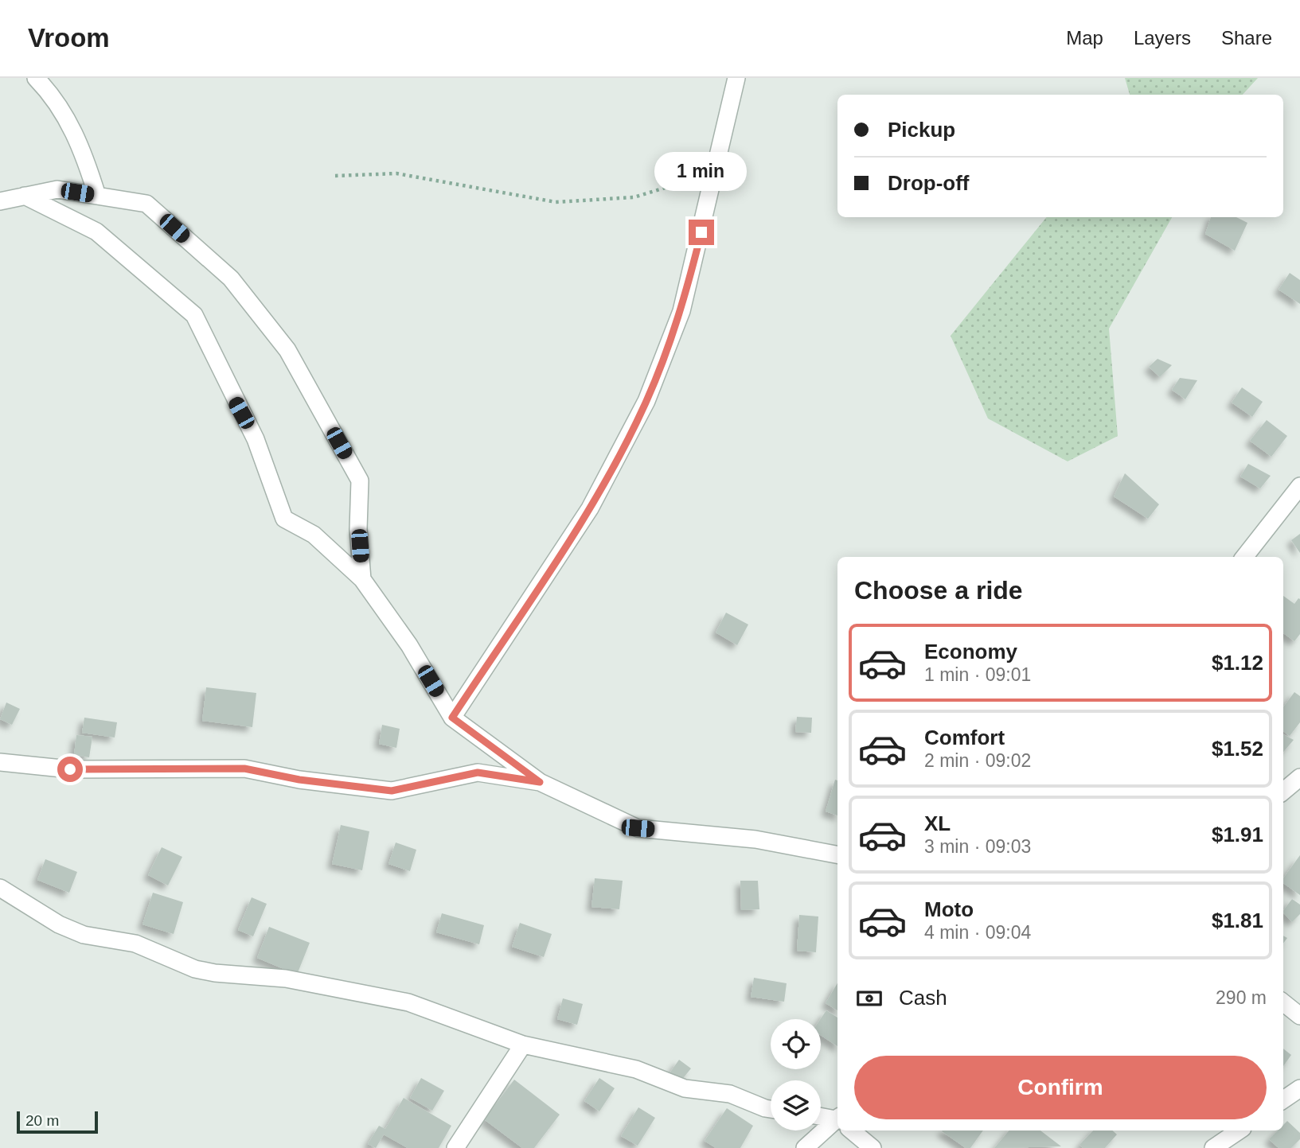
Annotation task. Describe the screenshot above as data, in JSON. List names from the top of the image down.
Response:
{
  "scale_bar": "20 m",
  "page": {
    "header": "Vroom",
    "nav": ["Map", "Layers", "Share"],
    "banner": ["Pickup", "Drop-off"],
    "bubble": "1 min",
    "heading": "Choose a ride",
    "list": [
      {
        "name": "Economy",
        "note": "1 min · 09:01",
        "value": "$1.12"
      },
      {
        "name": "Comfort",
        "note": "2 min · 09:02",
        "value": "$1.52"
      },
      {
        "name": "XL",
        "note": "3 min · 09:03",
        "value": "$1.91"
      },
      {
        "name": "Moto",
        "note": "4 min · 09:04",
        "value": "$1.81"
      }
    ],
    "pay": ["Cash", "290 m"],
    "buttons": "Confirm",
    "scale": "20 m"
  }
}
